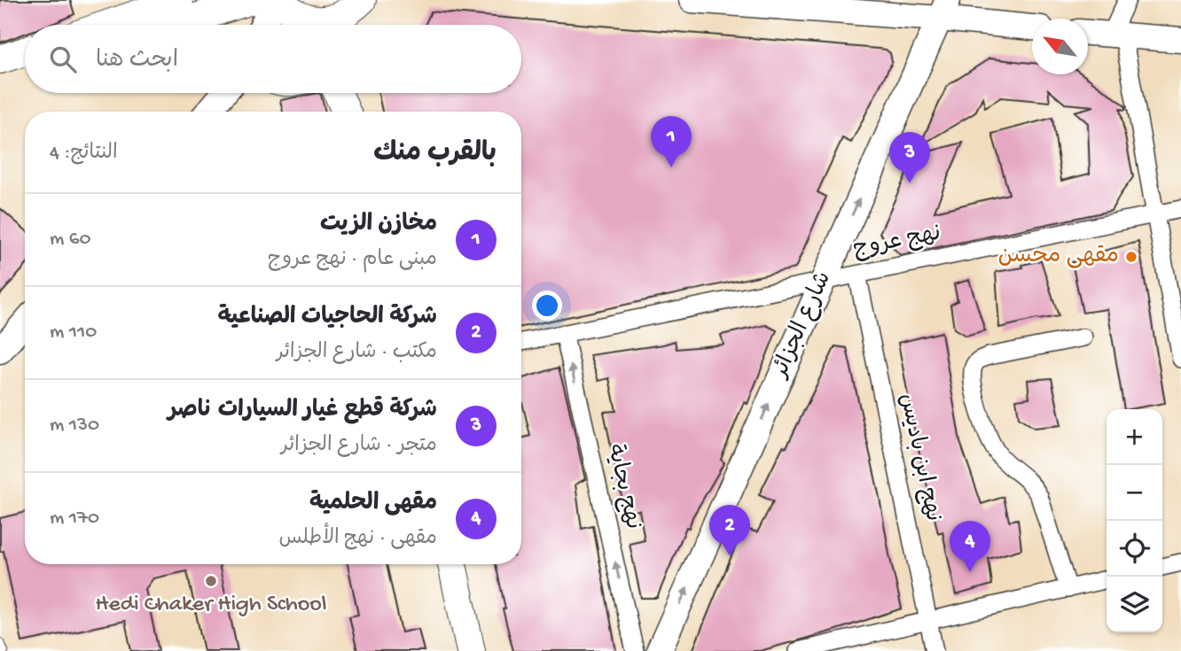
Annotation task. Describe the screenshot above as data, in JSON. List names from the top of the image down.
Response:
{
  "streets": {
    "street": [
      "نهج عروج",
      "شارع الجزائر",
      "نهج ابن باديس",
      "نهج بجاية"
    ]
  },
  "crossings": [
    ["نهج عروج", "شارع الجزائر"],
    ["نهج عروج", "نهج ابن باديس"],
    ["نهج عروج", "نهج بجاية"]
  ],
  "one_way": ["شارع الجزائر", "نهج بجاية"],
  "places": ["مقهى محسن", "Hedi Chaker High School"],
  "north": "top left",
  "page": {
    "search": "ابحث هنا",
    "heading": ["بالقرب منك", "النتائج: 4"],
    "pins": [
      "1",
      "3",
      "2",
      "4"
    ],
    "list": [
      {
        "mark": "1",
        "name": "مخازن الزيت",
        "note": "مبنى عام · نهج عروج",
        "value": "60 m"
      },
      {
        "mark": "2",
        "name": "شركة الحاجيات الصناعية",
        "note": "مكتب · شارع الجزائر",
        "value": "110 m"
      },
      {
        "mark": "3",
        "name": "شركة قطع غيار السيارات ناصر",
        "note": "متجر · شارع الجزائر",
        "value": "130 m"
      },
      {
        "mark": "4",
        "name": "مقهى الحلمية",
        "note": "مقهى · نهج الأطلس",
        "value": "170 m"
      }
    ],
    "map_buttons": ["+", "−"]
  }
}
